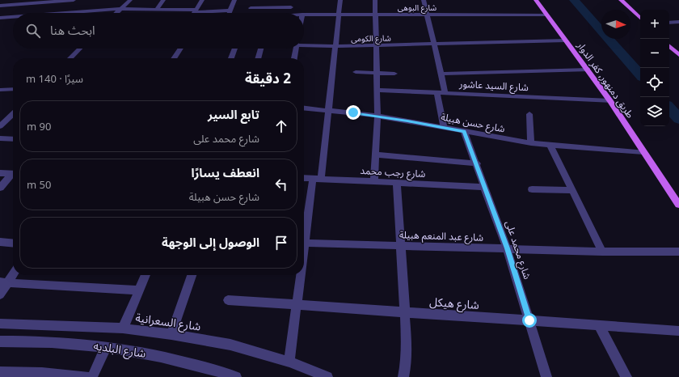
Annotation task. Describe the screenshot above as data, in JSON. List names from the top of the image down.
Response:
{
  "streets": {
    "main road": ["طريق دمنهور, كفر الدوار"],
    "street": [
      "شارع البوهى",
      "شارع الكومى",
      "شارع السيد عاشور",
      "شارع حسن هبيلة",
      "شارع رجب محمد",
      "شارع عبد المنعم هبيلة",
      "شارع محمد على",
      "شارع هيكل",
      "شارع السعرانية",
      "شارع البلديه"
    ]
  },
  "crossings": [
    ["شارع البوهى", "طريق دمنهور, كفر الدوار"],
    ["شارع الكومى", "طريق دمنهور, كفر الدوار"],
    ["طريق دمنهور, كفر الدوار", "شارع السيد عاشور"],
    ["طريق دمنهور, كفر الدوار", "شارع حسن هبيلة"],
    ["شارع حسن هبيلة", "شارع محمد على"],
    ["شارع رجب محمد", "شارع محمد على"],
    ["شارع عبد المنعم هبيلة", "شارع محمد على"],
    ["شارع محمد على", "شارع هيكل"]
  ],
  "north": "right",
  "page": {
    "map_buttons": ["+", "−"],
    "search": "ابحث هنا",
    "heading": ["2 دقيقة", "سيرًا · 140 m"],
    "list": [
      ["تابع السير", "شارع محمد على", "90 m"],
      ["انعطف يسارًا", "شارع حسن هبيلة", "50 m"],
      "الوصول إلى الوجهة"
    ]
  }
}
